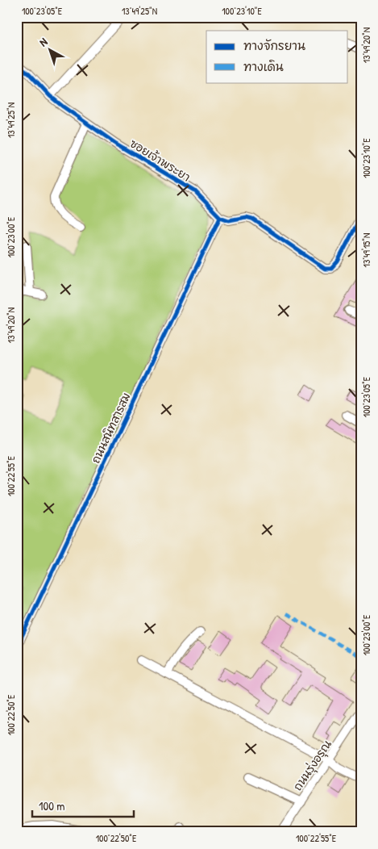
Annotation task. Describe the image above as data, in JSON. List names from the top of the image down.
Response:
{
  "streets": {
    "street": ["ซอยเจ้าพระยา", "ถนนสนิทสารสม", "ถนนรุ่งอรุณ"]
  },
  "crossings": [
    ["ซอยเจ้าพระยา", "ถนนสนิทสารสม"]
  ],
  "legend": ["ทางจักรยาน", "ทางเดิน"],
  "scale_bar": "100 m",
  "north": "top left",
  "coordinates": [
    "100°23'05\"E",
    "13°49'25\"N",
    "100°23'10\"E",
    "13°49'20\"N",
    "100°23'00\"E",
    "13°49'15\"N",
    "100°22'55\"E",
    "100°22'50\"E"
  ]
}
